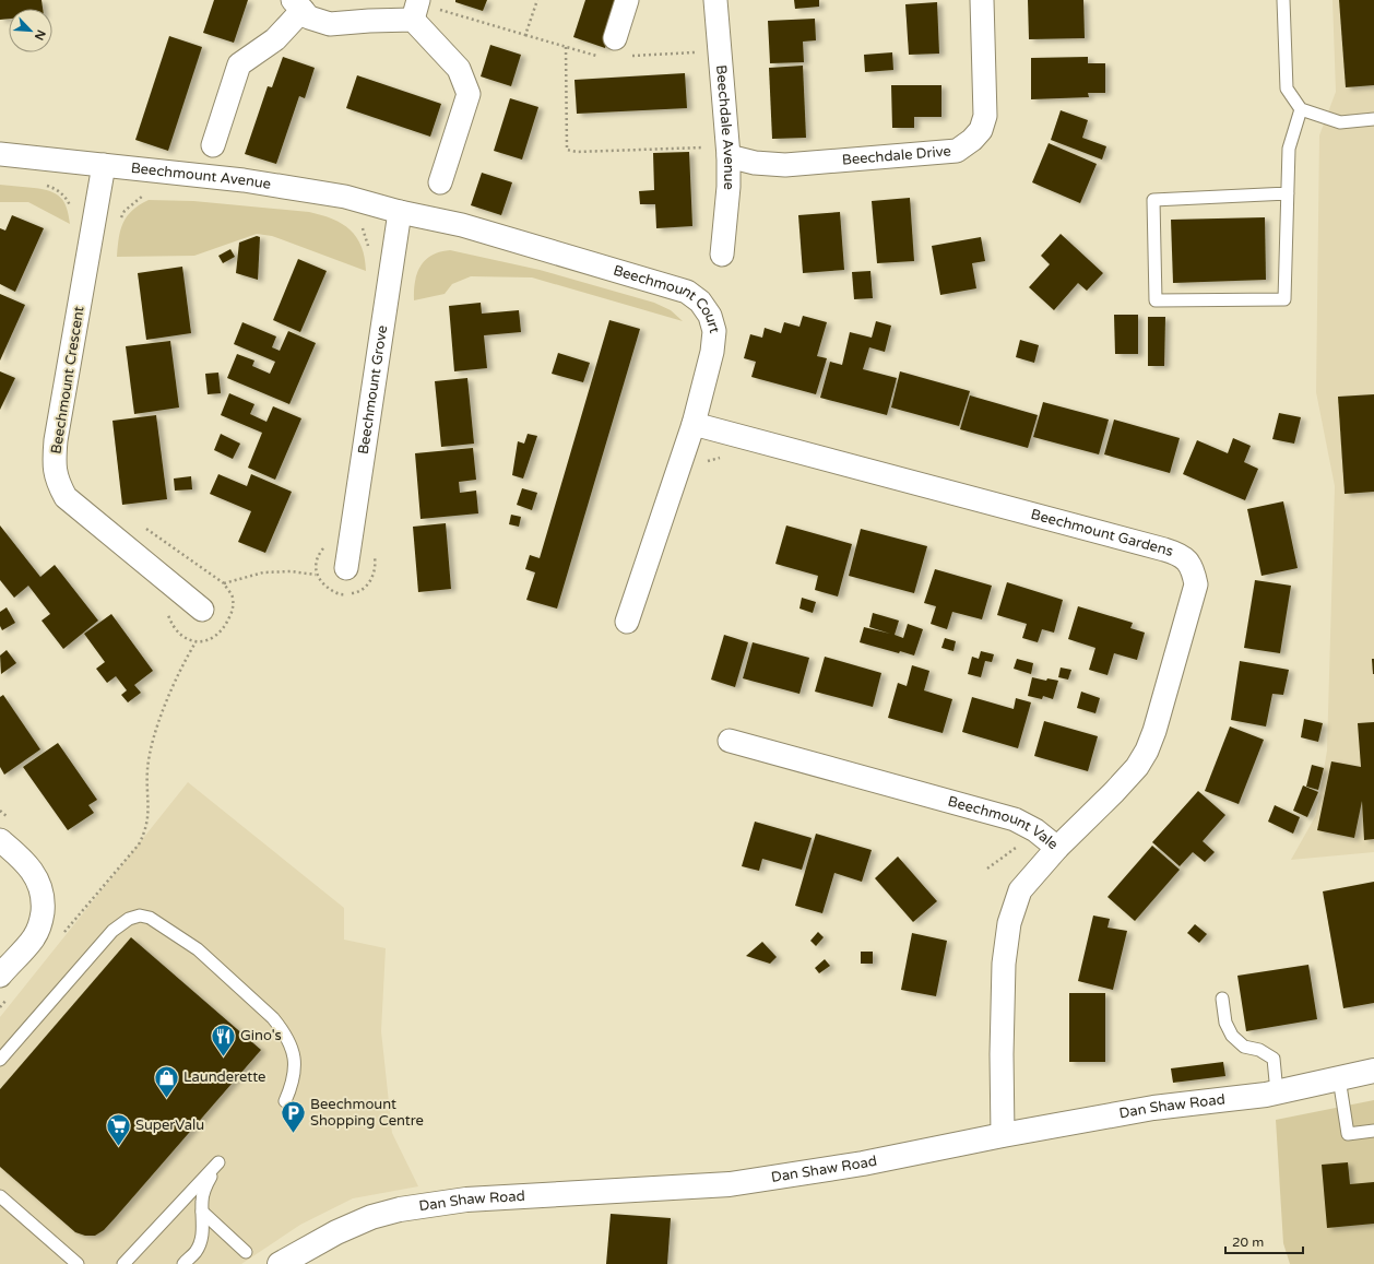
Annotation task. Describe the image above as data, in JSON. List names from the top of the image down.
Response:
{
  "streets": {
    "street": [
      "Beechdale Avenue",
      "Beechdale Drive",
      "Beechmount Avenue",
      "Beechmount Court",
      "Beechmount Crescent",
      "Beechmount Grove",
      "Beechmount Gardens",
      "Beechmount Vale",
      "Dan Shaw Road"
    ]
  },
  "crossings": [
    ["Beechdale Avenue", "Beechdale Drive"],
    ["Beechmount Avenue", "Beechmount Court"],
    ["Beechmount Avenue", "Beechmount Crescent"],
    ["Beechmount Avenue", "Beechmount Grove"],
    ["Beechmount Court", "Beechmount Grove"],
    ["Beechmount Court", "Beechmount Gardens"],
    ["Beechmount Gardens", "Beechmount Vale"],
    ["Beechmount Vale", "Dan Shaw Road"]
  ],
  "places": {
    "restaurant": ["Gino's"],
    "shop": ["Launderette"],
    "parking": ["Beechmount Shopping Centre"],
    "supermarket": ["SuperValu"]
  },
  "scale_bar": "20 m",
  "north": "bottom right"
}
